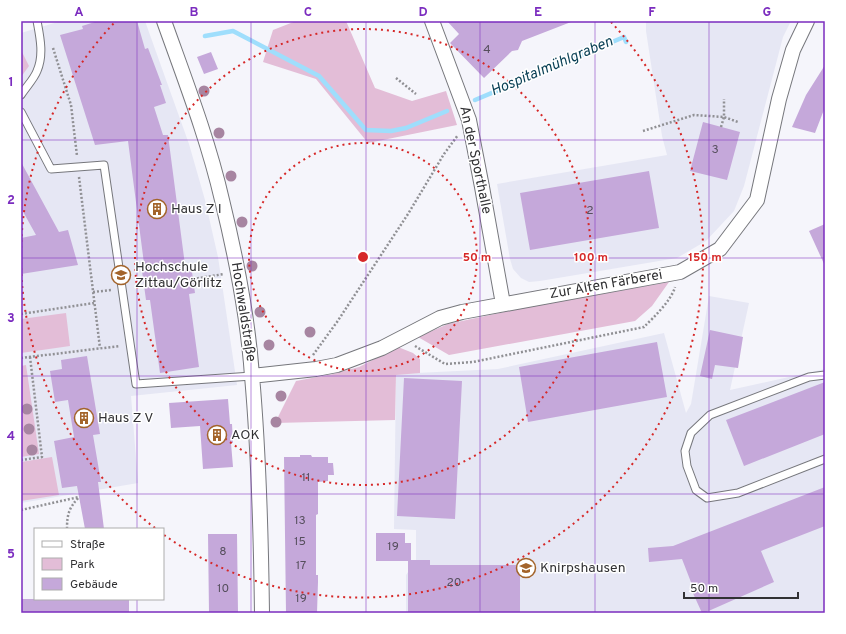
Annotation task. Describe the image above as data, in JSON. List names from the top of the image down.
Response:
{
  "streets": {
    "street": ["An der Sporthalle", "Zur Alten Färberei", "Hochwaldstraße"]
  },
  "crossings": [
    ["An der Sporthalle", "Zur Alten Färberei"],
    ["Zur Alten Färberei", "Hochwaldstraße"]
  ],
  "water": ["Hospitalmühlgraben"],
  "places": {
    "building": ["Haus Z I", "Haus Z V", "AOK"],
    "school or university": ["Hochschule Zittau/Görlitz", "Knirpshausen"]
  },
  "house_numbers": [
    "4",
    "3",
    "2",
    "11",
    "13",
    "15",
    "19",
    "8",
    "17",
    "20",
    "10",
    "19"
  ],
  "legend": ["Straße", "Park", "Gebäude"],
  "scale_bar": "50 m",
  "grid": {
    "columns": [
      "A",
      "B",
      "C",
      "D",
      "E",
      "F",
      "G"
    ],
    "rows": [
      "1",
      "2",
      "3",
      "4",
      "5"
    ]
  },
  "rings": ["50 m", "100 m", "150 m"]
}
